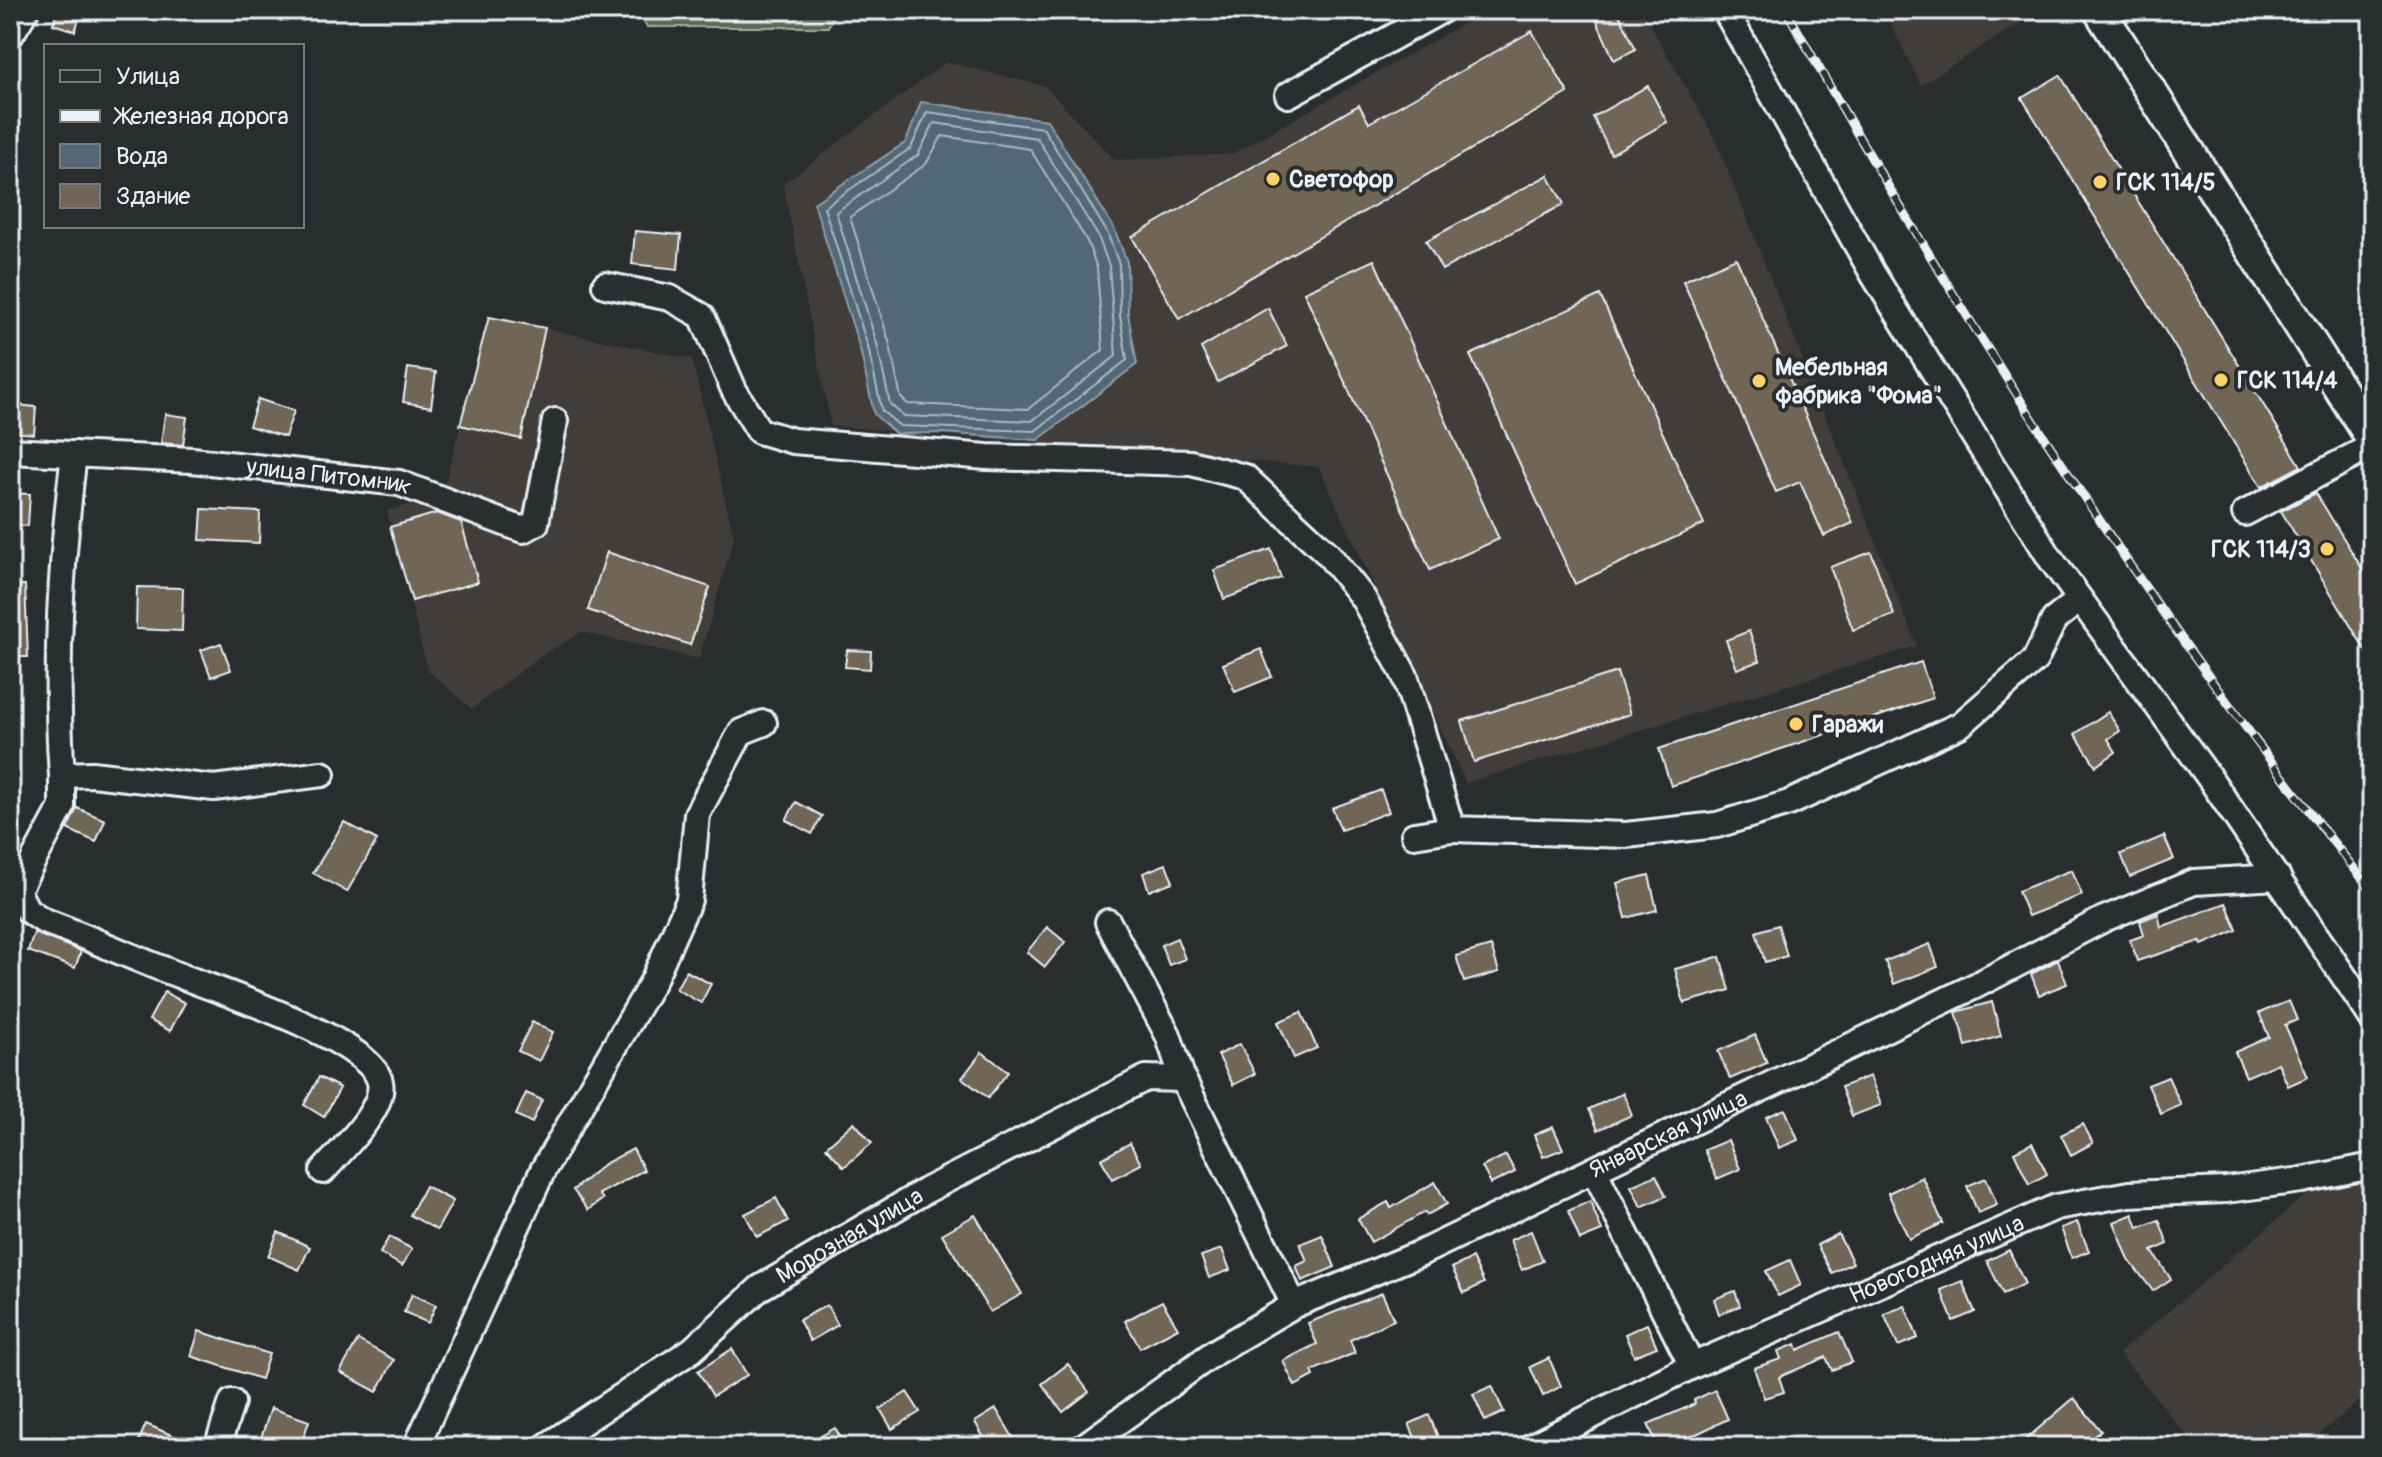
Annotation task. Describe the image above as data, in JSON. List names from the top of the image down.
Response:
{
  "streets": {
    "street": [
      "улица Питомник",
      "Январская улица",
      "Морозная улица",
      "Новогодняя улица"
    ]
  },
  "places": [
    "Светофор",
    "ГСК 114/5",
    "ГСК 114/4",
    "Мебельная фабрика \"Фома\"",
    "ГСК 114/3",
    "Гаражи"
  ],
  "legend": [
    "Улица",
    "Железная дорога",
    "Вода",
    "Здание"
  ]
}
